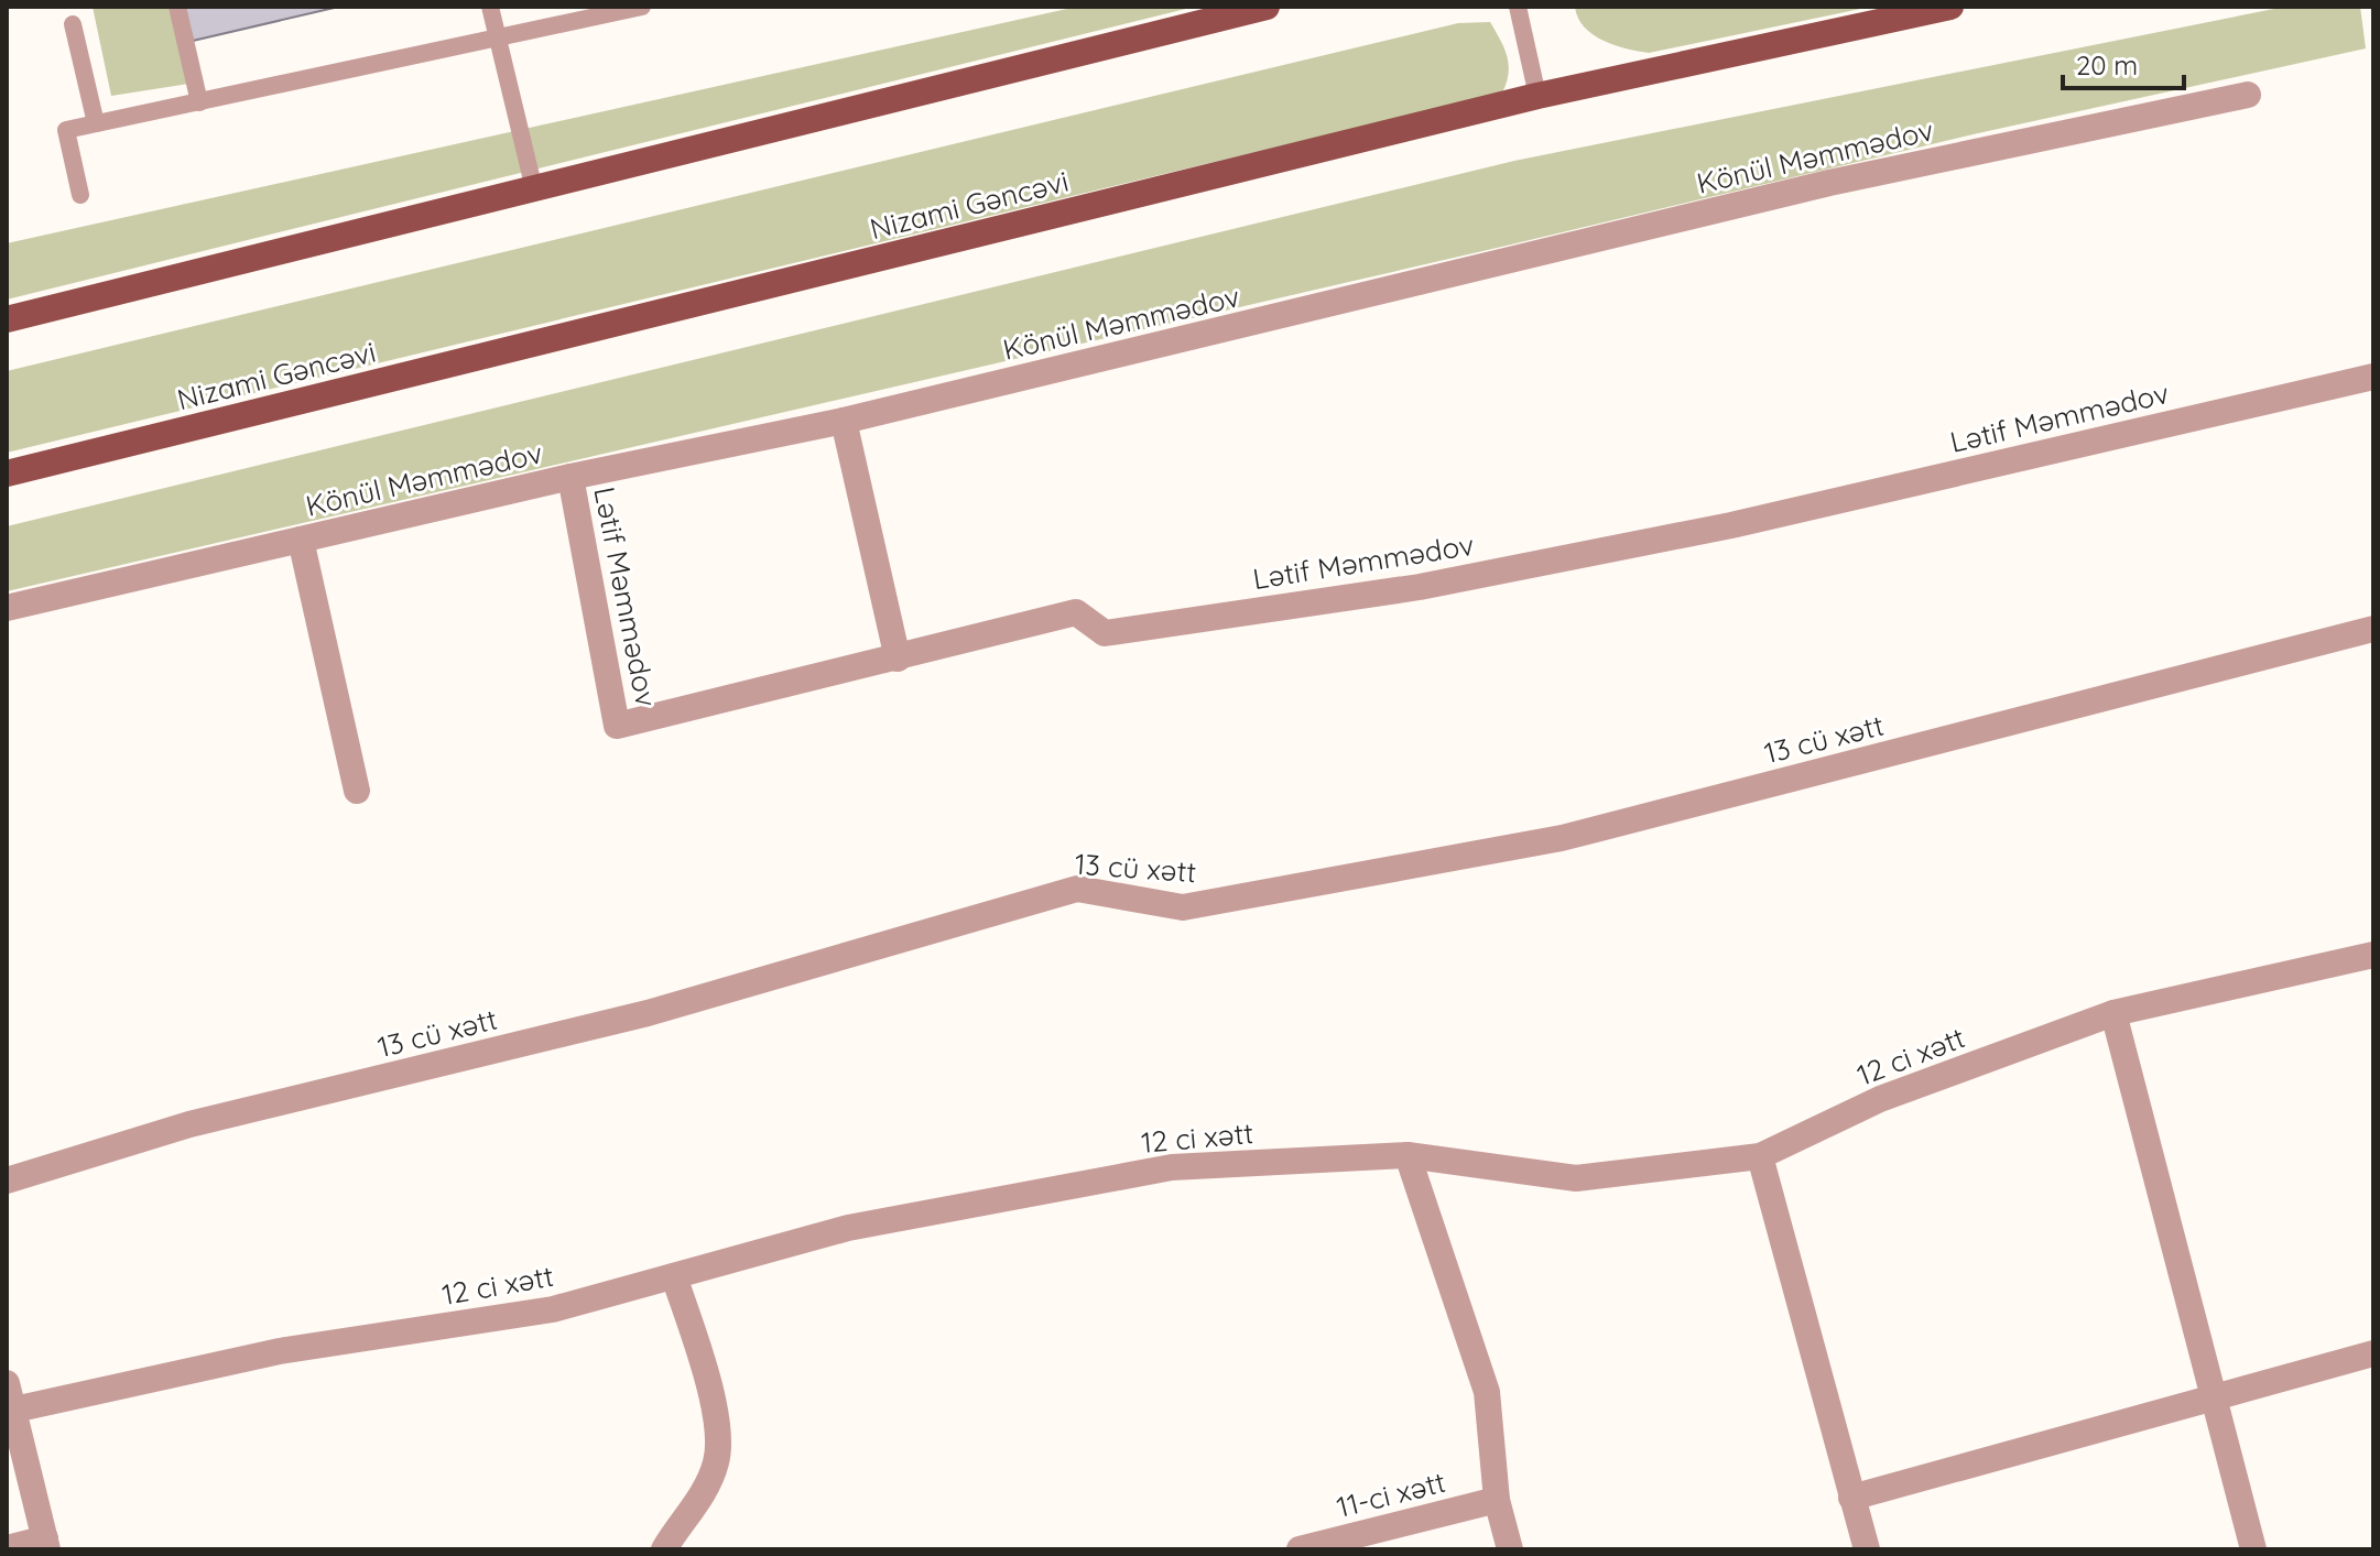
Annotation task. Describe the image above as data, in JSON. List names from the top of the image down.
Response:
{
  "streets": {
    "main road": ["Nizami Gəncəvi"],
    "street": [
      "Könül Məmmədov",
      "Lətif Məmmədov",
      "13 cü xətt",
      "12 ci xətt",
      "11-ci xətt"
    ]
  },
  "crossings": [
    ["Könül Məmmədov", "Lətif Məmmədov"]
  ],
  "scale_bar": "20 m"
}
